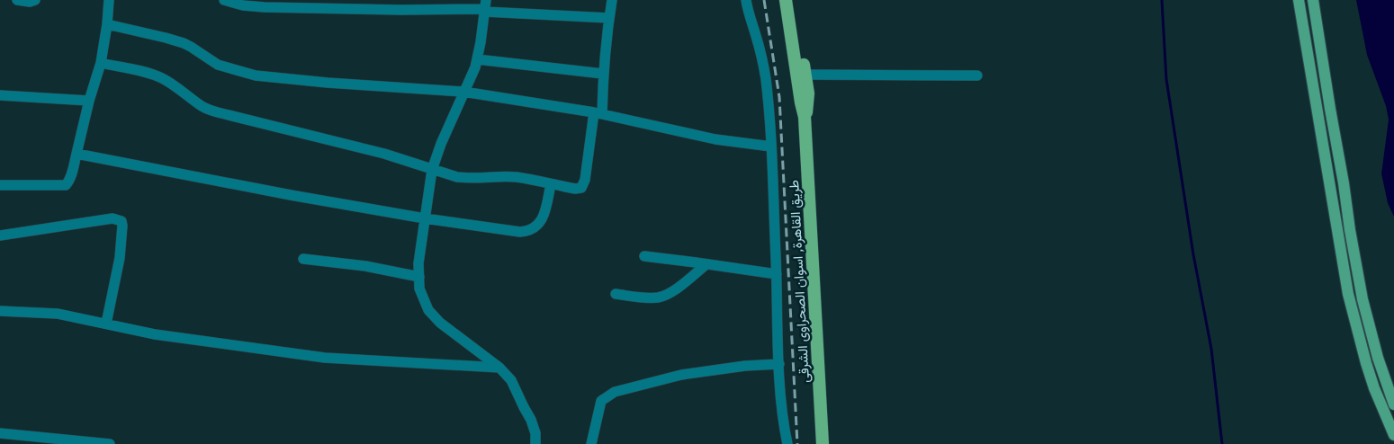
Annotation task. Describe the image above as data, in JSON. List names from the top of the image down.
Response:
{
  "streets": {
    "highway": ["طريق القاهرة, اسوان الصحراوى الشرقى"]
  }
}
